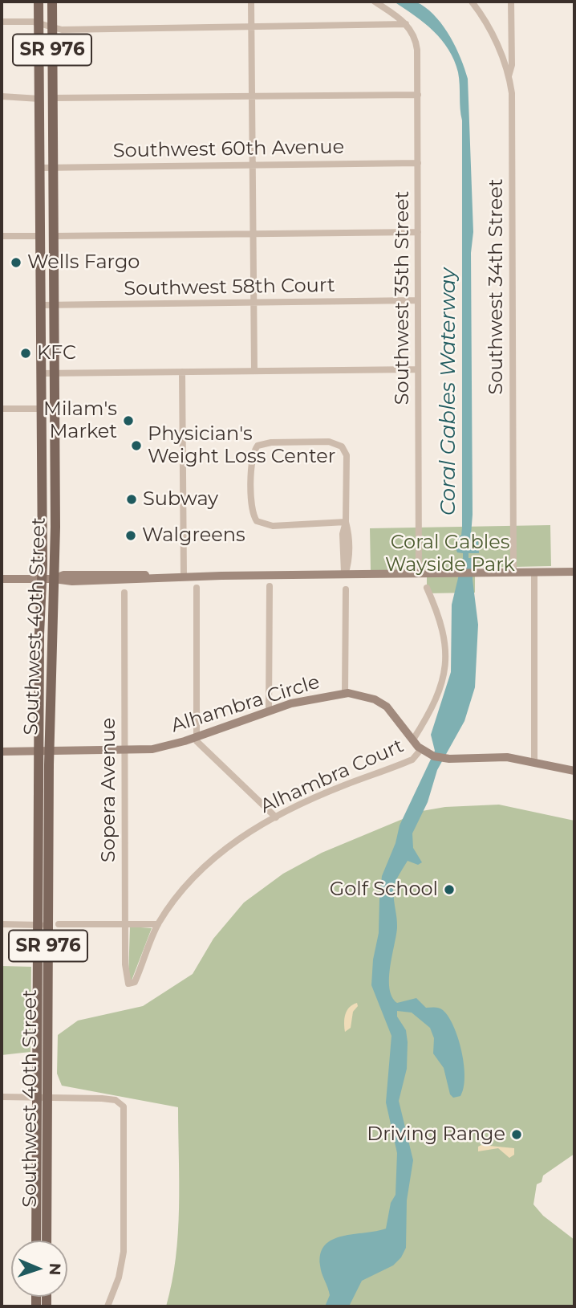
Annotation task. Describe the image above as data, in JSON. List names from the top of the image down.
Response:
{
  "streets": {
    "main road": ["SR 976", "Southwest 40th Street"],
    "street": [
      "Southwest 60th Avenue",
      "Southwest 34th Street",
      "Southwest 58th Court",
      "Southwest 35th Street",
      "Alhambra Circle",
      "Alhambra Court",
      "Sopera Avenue"
    ]
  },
  "crossings": [
    ["Southwest 60th Avenue", "Southwest 35th Street"],
    ["Southwest 60th Avenue", "Southwest 40th Street"],
    ["Southwest 58th Court", "Southwest 35th Street"],
    ["Southwest 58th Court", "Southwest 40th Street"],
    ["Southwest 40th Street", "Alhambra Circle"],
    ["Alhambra Circle", "Alhambra Court"],
    ["Alhambra Circle", "Sopera Avenue"],
    ["Alhambra Court", "Sopera Avenue"]
  ],
  "water": ["Coral Gables Waterway"],
  "parks": ["Coral Gables Wayside Park"],
  "places": [
    "Wells Fargo",
    "KFC",
    "Milam's Market",
    "Physician's Weight Loss Center",
    "Subway",
    "Walgreens",
    "Golf School",
    "Driving Range"
  ],
  "north": "right"
}
